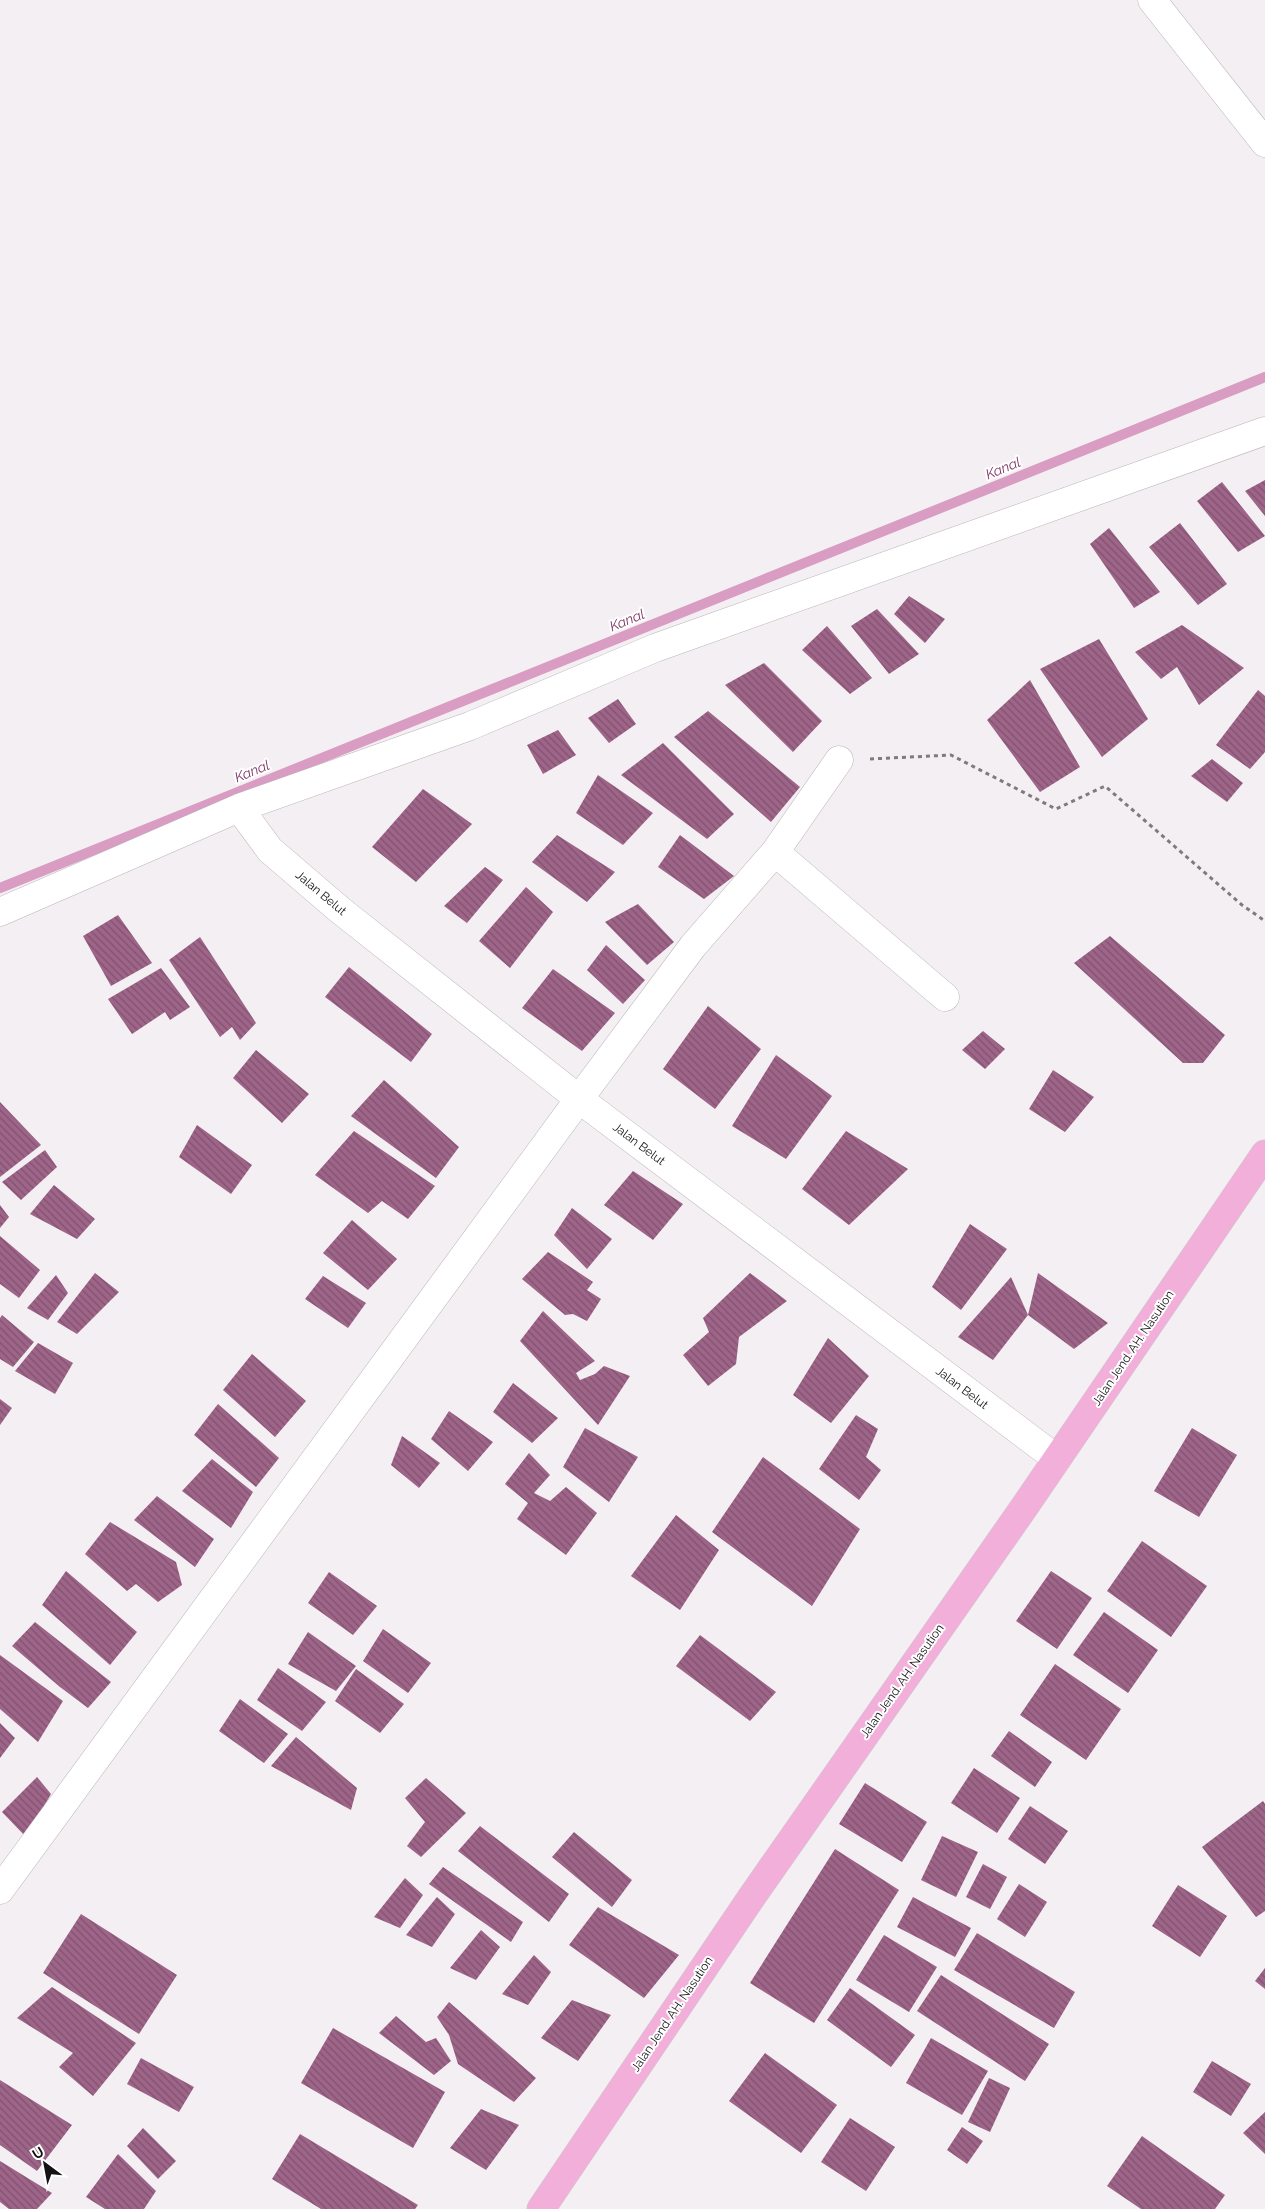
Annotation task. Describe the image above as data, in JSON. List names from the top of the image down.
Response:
{
  "streets": {
    "highway": ["Jalan Jend. AH. Nasution"],
    "street": ["Jalan Belut"]
  },
  "crossings": [
    ["Jalan Belut", "Jalan Jend. AH. Nasution"]
  ],
  "water": ["Kanal"],
  "north": "top left"
}
